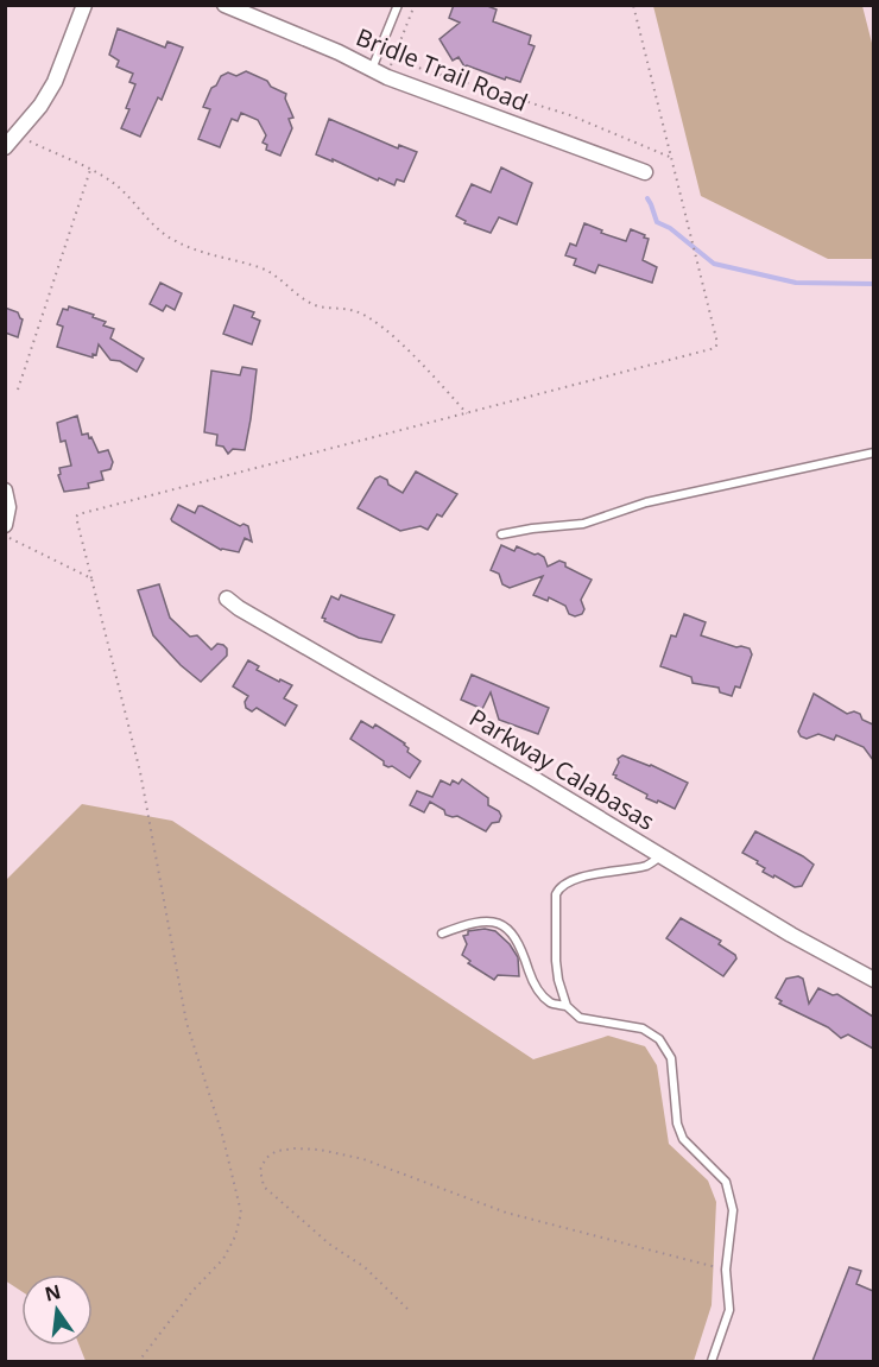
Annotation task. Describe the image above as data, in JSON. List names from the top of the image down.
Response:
{
  "streets": {
    "street": ["Bridle Trail Road", "Parkway Calabasas"]
  },
  "north": "top"
}
